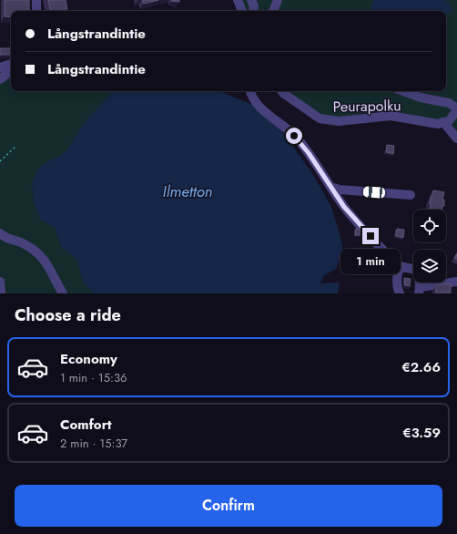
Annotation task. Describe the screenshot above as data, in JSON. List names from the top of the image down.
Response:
{
  "streets": {
    "street": ["Peurapolku"]
  },
  "water": ["Ilmetton"],
  "page": {
    "banner": ["Långstrandintie", "Långstrandintie"],
    "bubble": "1 min",
    "heading": "Choose a ride",
    "list": [
      {
        "name": "Economy",
        "note": "1 min · 15:36",
        "value": "€2.66"
      },
      {
        "name": "Comfort",
        "note": "2 min · 15:37",
        "value": "€3.59"
      }
    ],
    "buttons": "Confirm"
  }
}
